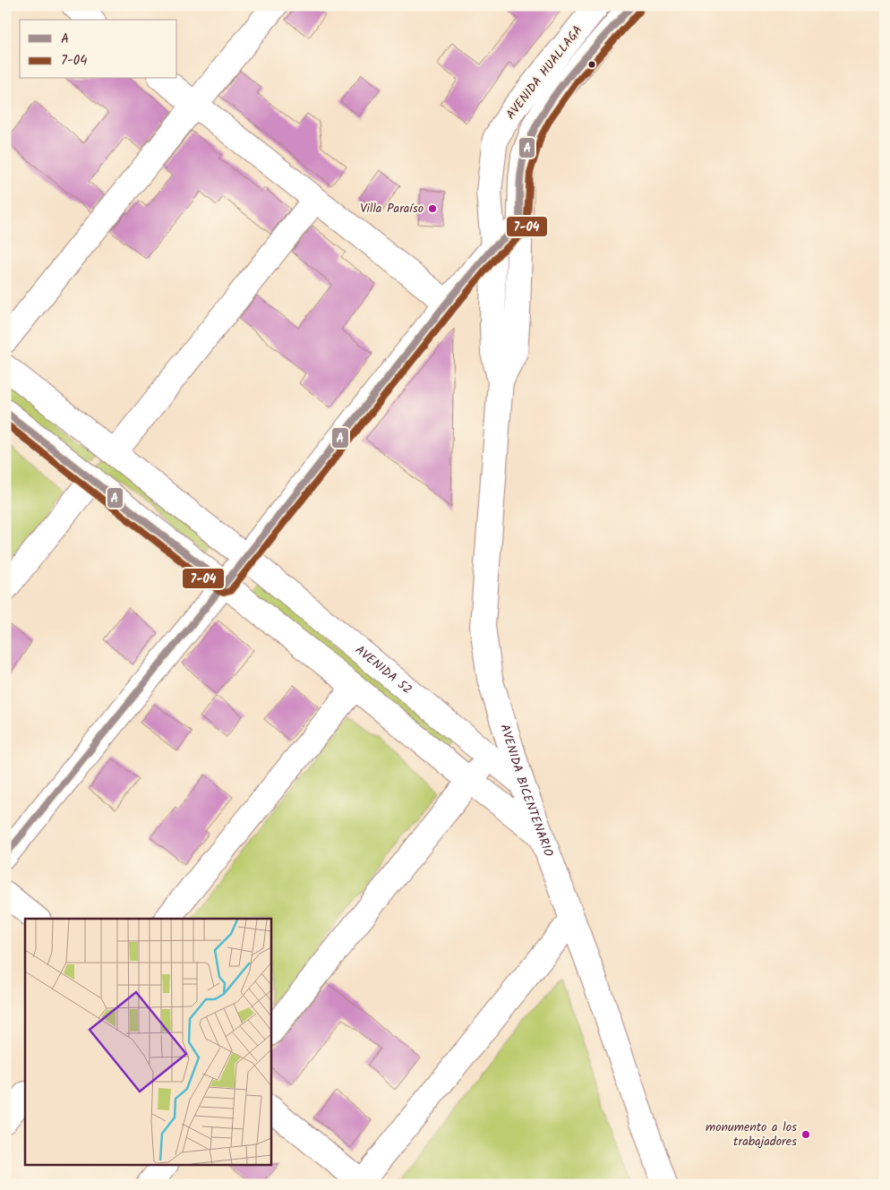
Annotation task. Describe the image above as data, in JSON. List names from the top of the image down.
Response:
{
  "streets": {
    "street": ["AVENIDA HUALLAGA", "AVENIDA 52", "AVENIDA BICENTENARIO"]
  },
  "crossings": [
    ["AVENIDA HUALLAGA", "AVENIDA BICENTENARIO"],
    ["AVENIDA 52", "AVENIDA BICENTENARIO"]
  ],
  "places": ["Villa Paraíso", "monumento a los trabajadores"],
  "lines": ["transit line A", "transit line 7-04"],
  "legend": ["A", "7-04"]
}
